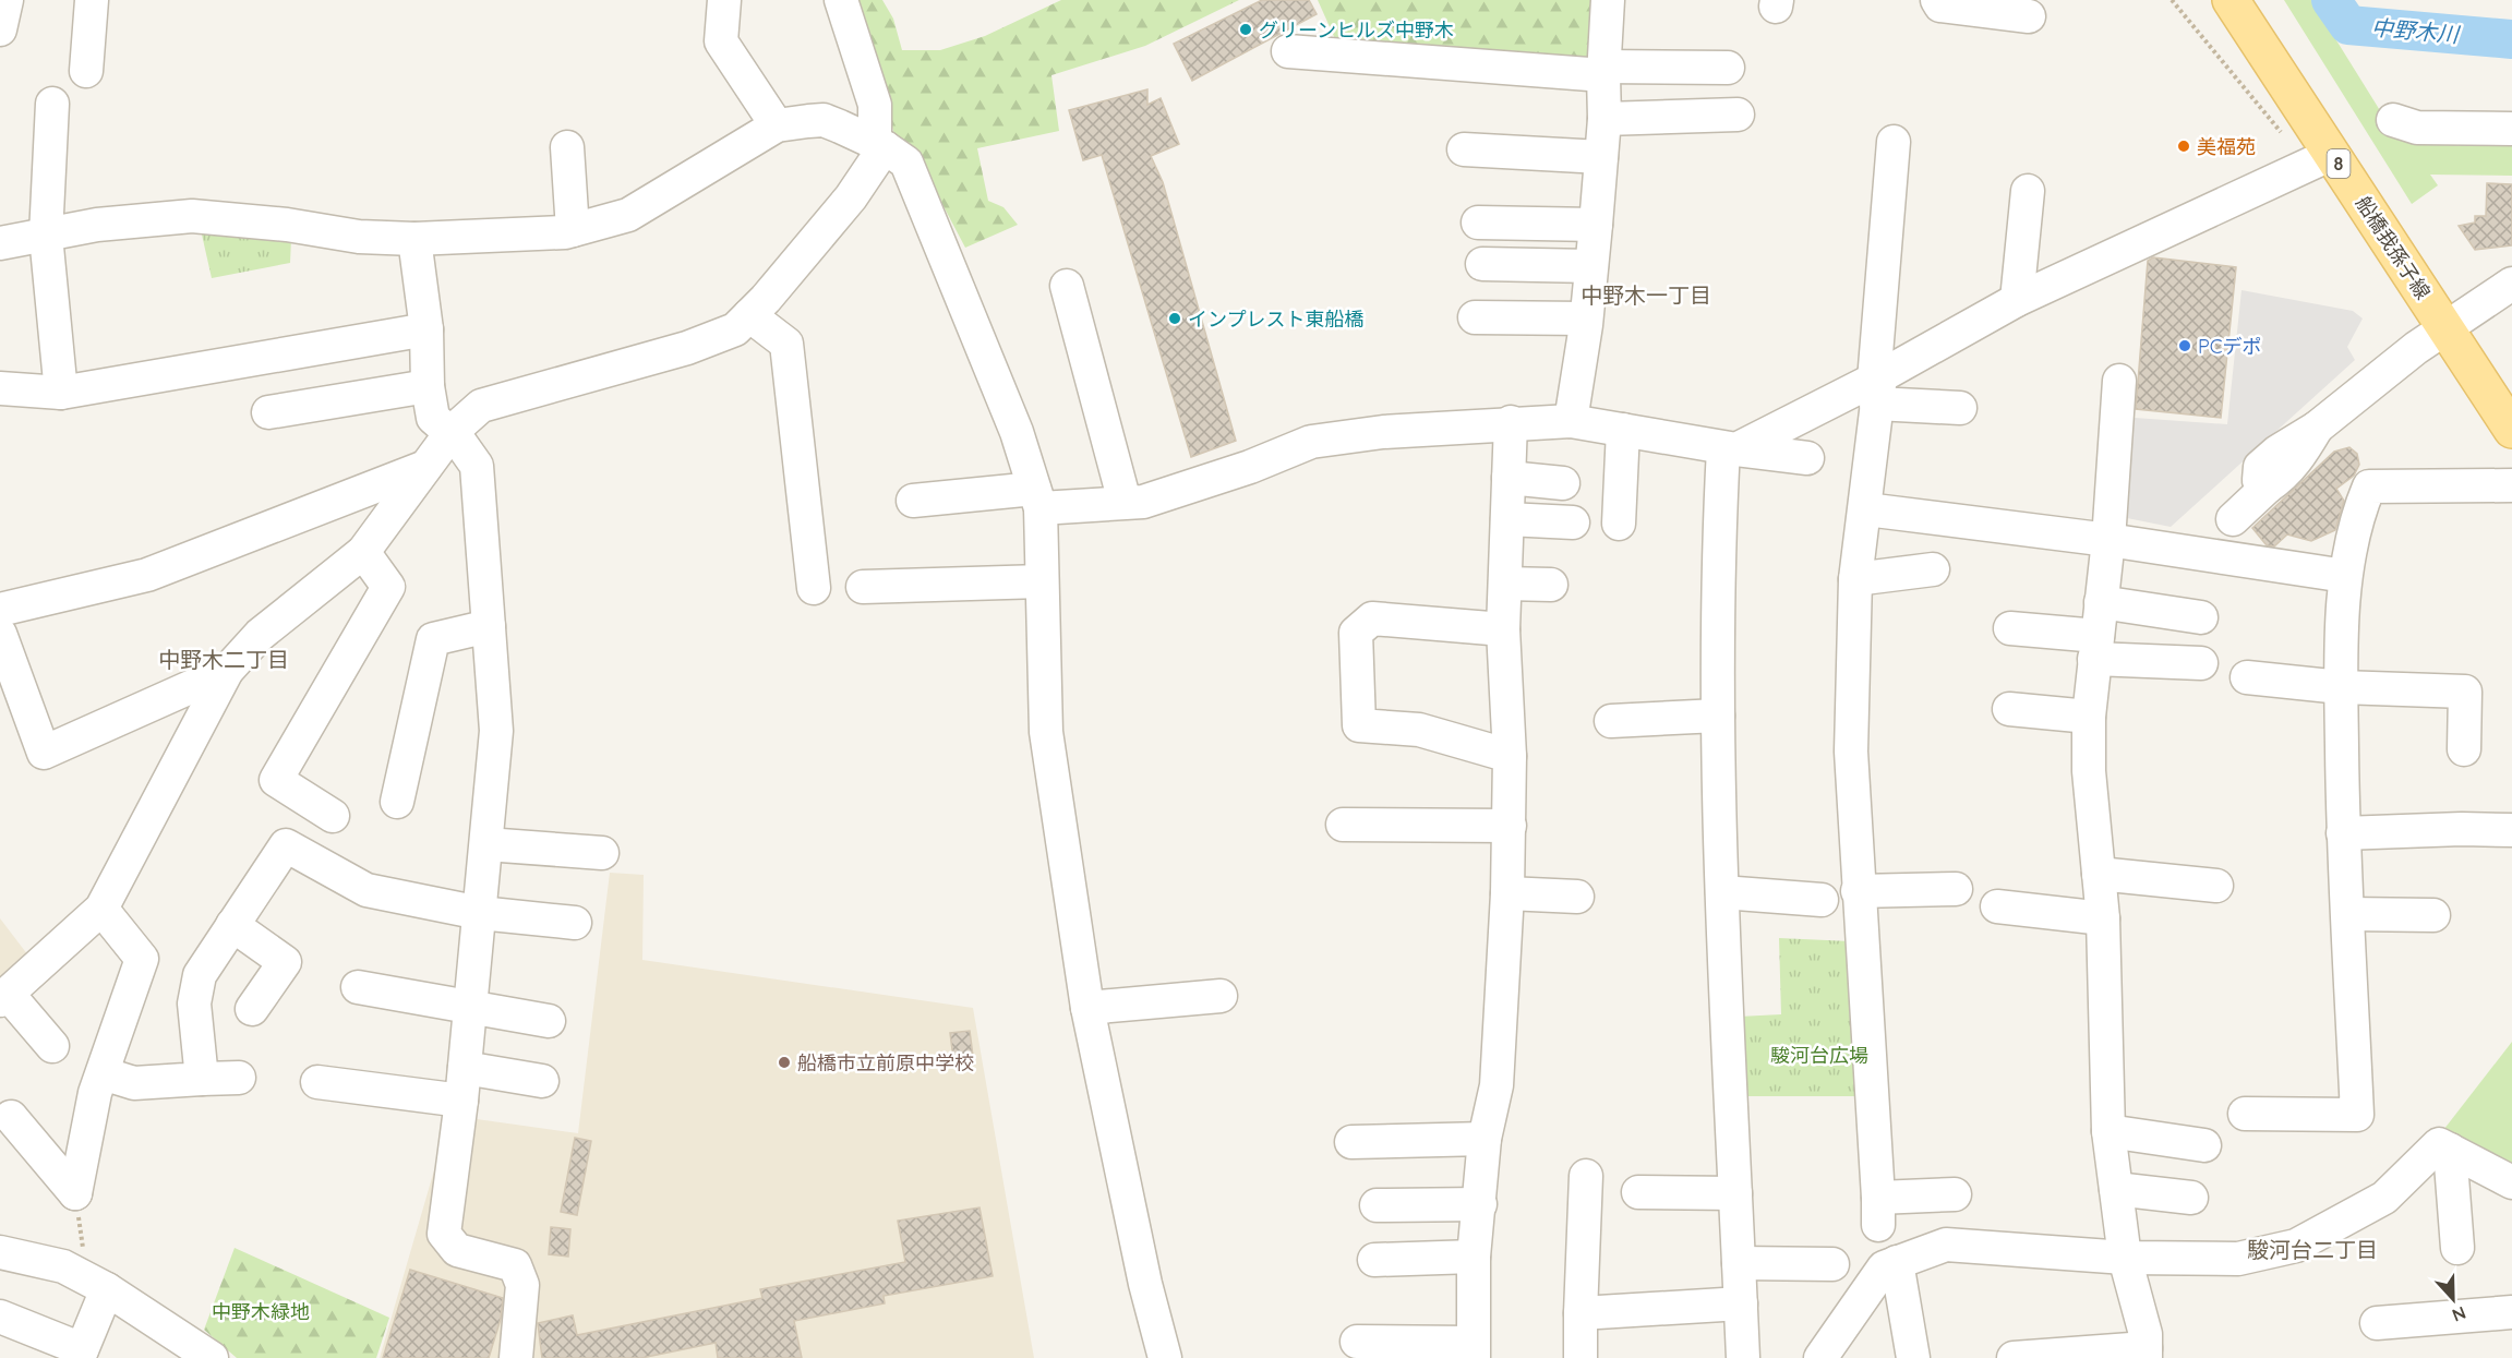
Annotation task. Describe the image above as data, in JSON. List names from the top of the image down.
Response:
{
  "streets": {
    "main road": ["8", "船橋我孫子線"]
  },
  "districts": ["中野木一丁目", "中野木二丁目", "駿河台二丁目"],
  "water": ["中野木川"],
  "parks": ["駿河台広場", "中野木緑地"],
  "places": [
    "グリーンヒルズ中野木",
    "美福苑",
    "インプレスト東船橋",
    "PCデポ",
    "船橋市立前原中学校"
  ],
  "north": "bottom"
}
